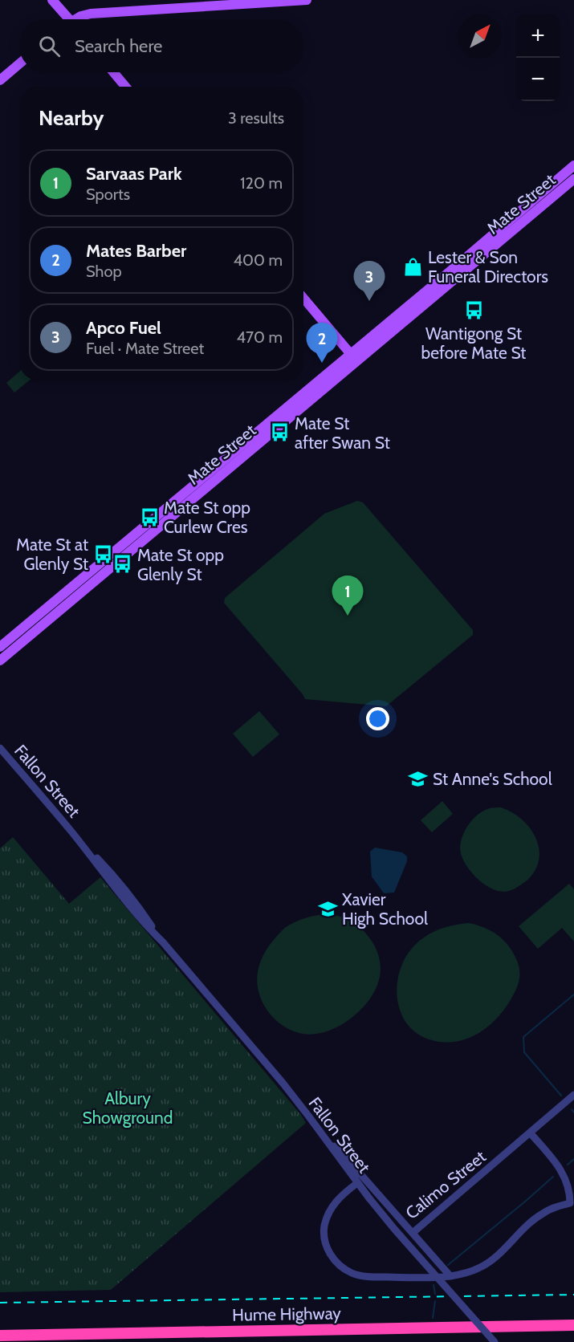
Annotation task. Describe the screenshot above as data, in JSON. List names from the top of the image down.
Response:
{
  "streets": {
    "highway": ["Hume Highway"],
    "main road": ["Mate Street"],
    "street": ["Fallon Street", "Calimo Street"]
  },
  "crossings": [
    ["Fallon Street", "Calimo Street"]
  ],
  "parks": ["Albury Showground"],
  "places": {
    "shop": ["Lester & Son Funeral Directors"],
    "bus stop": [
      "Wantigong St before Mate St",
      "Mate St after Swan St",
      "Mate St opp Curlew Cres",
      "Mate St at Glenly St",
      "Mate St opp Glenly St"
    ],
    "school or university": ["St Anne's School", "Xavier High School"]
  },
  "north": "top right",
  "page": {
    "map_buttons": ["+", "−"],
    "search": "Search here",
    "heading": ["Nearby", "3 results"],
    "list": [
      {
        "mark": "1",
        "name": "Sarvaas Park",
        "note": "Sports",
        "value": "120 m"
      },
      {
        "mark": "2",
        "name": "Mates Barber",
        "note": "Shop",
        "value": "400 m"
      },
      {
        "mark": "3",
        "name": "Apco Fuel",
        "note": "Fuel · Mate Street",
        "value": "470 m"
      }
    ],
    "pins": ["3", "2", "1"]
  }
}
